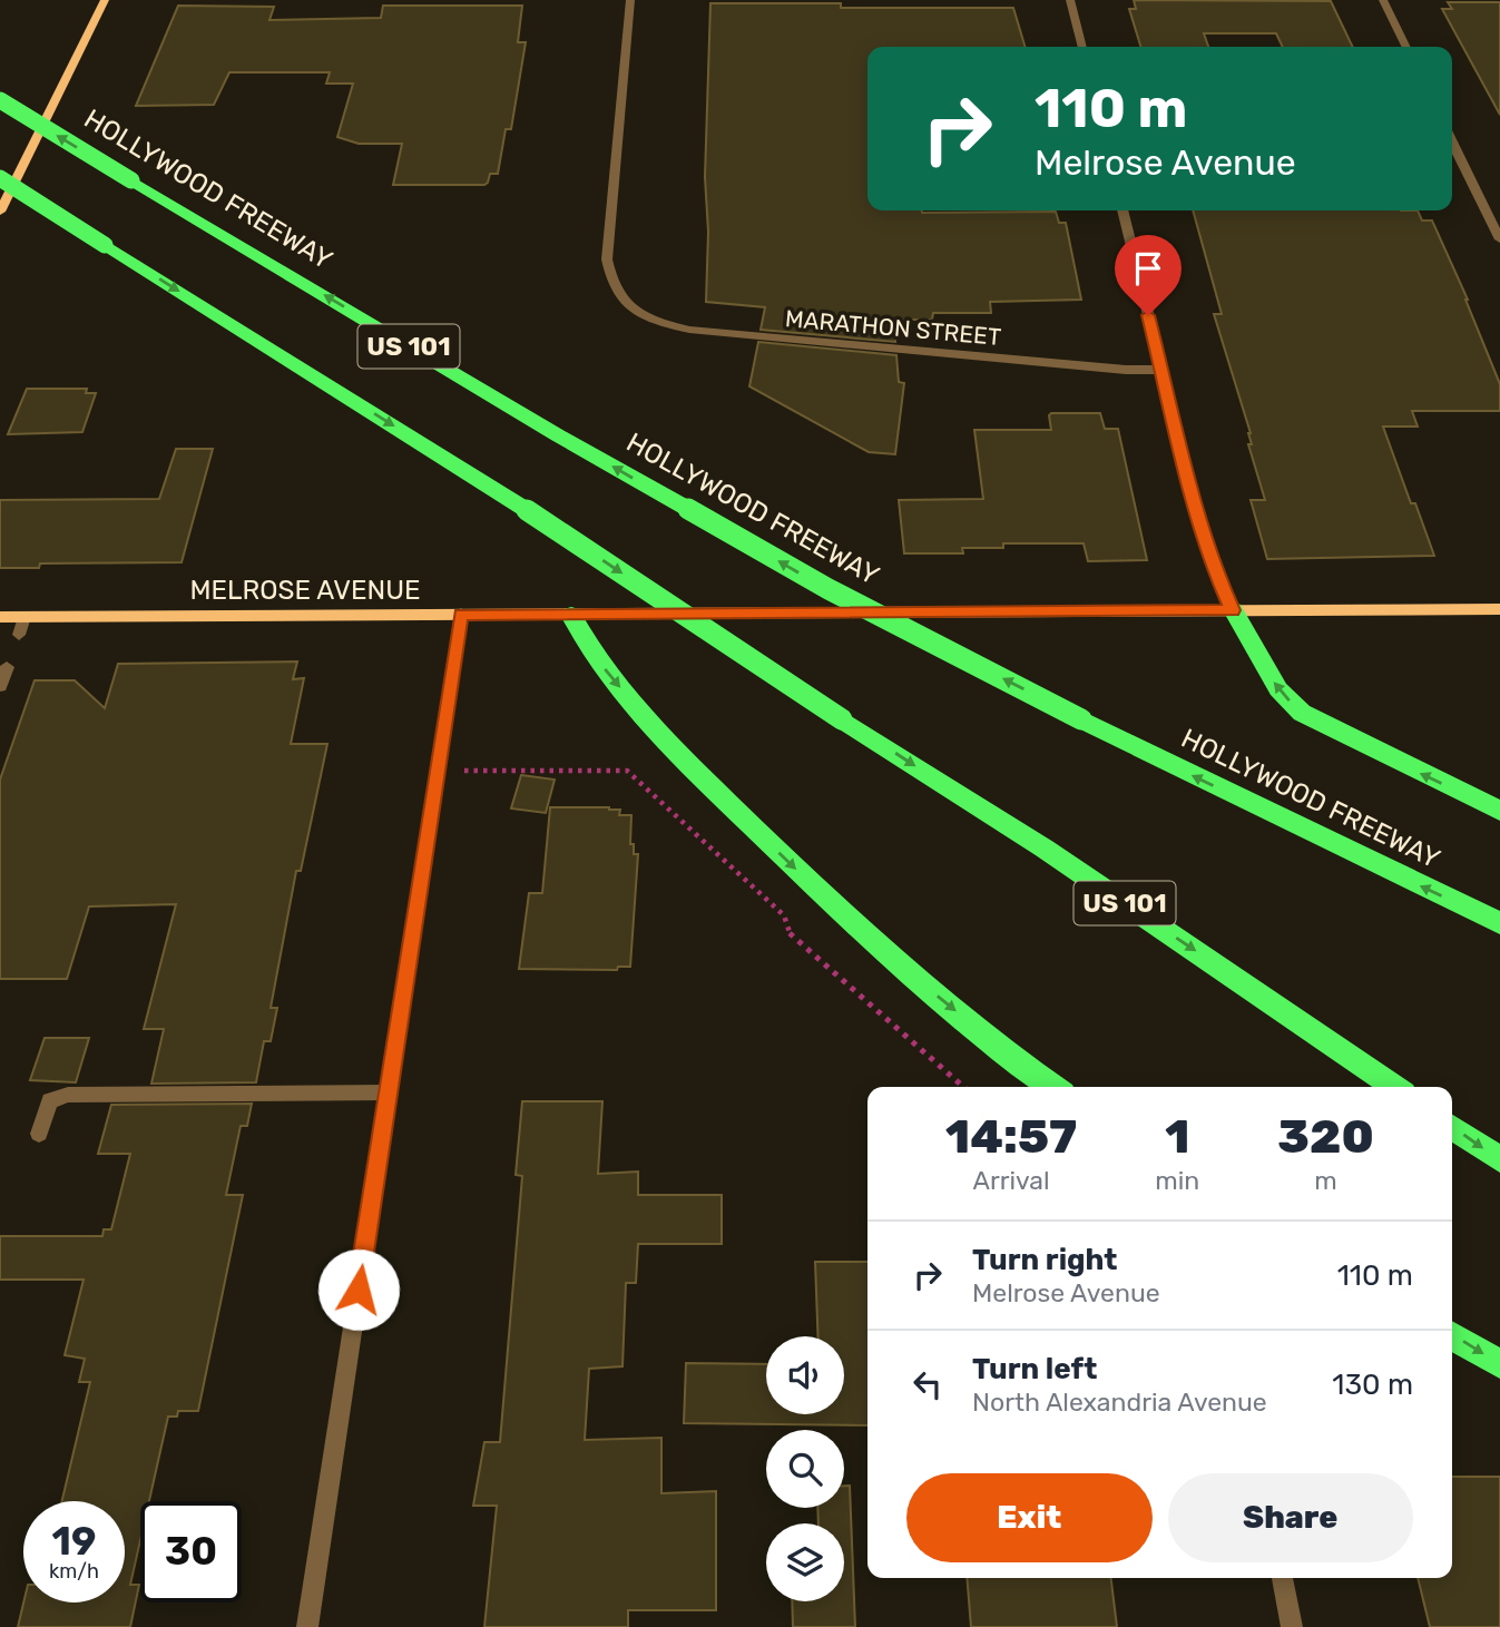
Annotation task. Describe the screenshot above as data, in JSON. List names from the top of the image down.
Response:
{
  "streets": {
    "highway": ["HOLLYWOOD FREEWAY", "US 101"],
    "main road": ["MELROSE AVENUE"],
    "street": ["MARATHON STREET"]
  },
  "page": {
    "turn": ["110 m", "Melrose Avenue"],
    "eta": [
      "14:57",
      "Arrival",
      "1",
      "min",
      "320",
      "m"
    ],
    "list": [
      {
        "name": "Turn right",
        "note": "Melrose Avenue",
        "value": "110 m"
      },
      {
        "name": "Turn left",
        "note": "North Alexandria Avenue",
        "value": "130 m"
      }
    ],
    "buttons": ["Exit", "Share"],
    "speed": "19 km/h",
    "limit": "30"
  }
}
